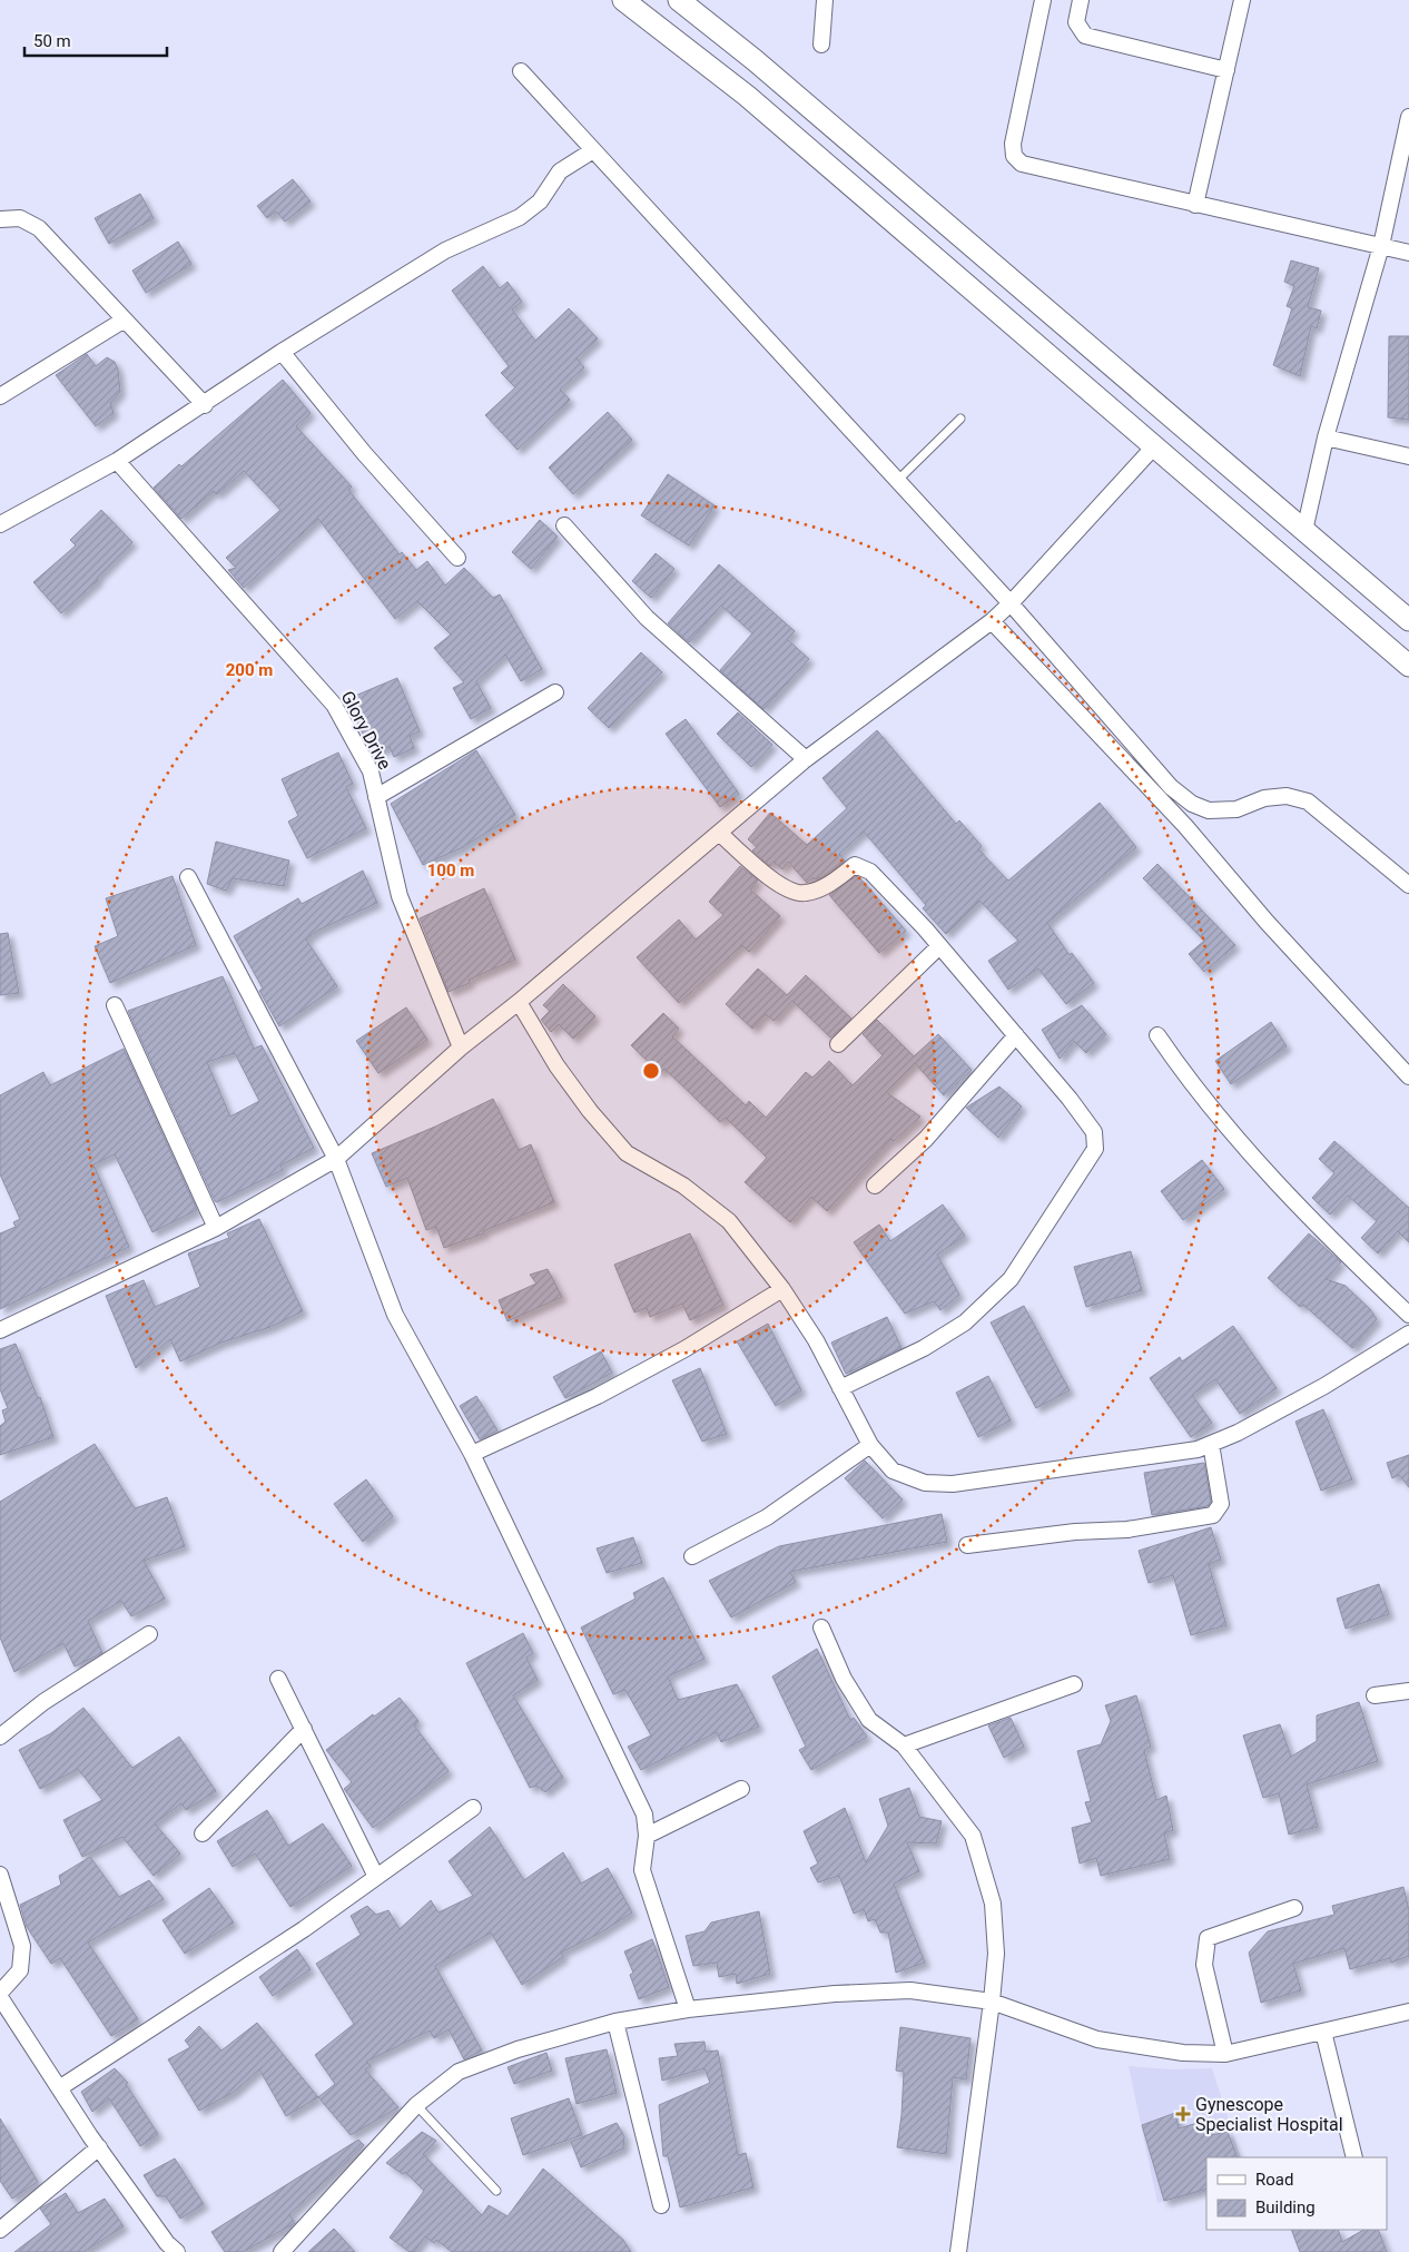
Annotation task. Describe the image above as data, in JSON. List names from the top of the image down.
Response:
{
  "streets": {
    "street": ["Glory Drive"]
  },
  "places": {
    "health": ["Gynescope Specialist Hospital"]
  },
  "legend": ["Road", "Building"],
  "scale_bar": "50 m",
  "rings": ["200 m", "100 m"]
}
